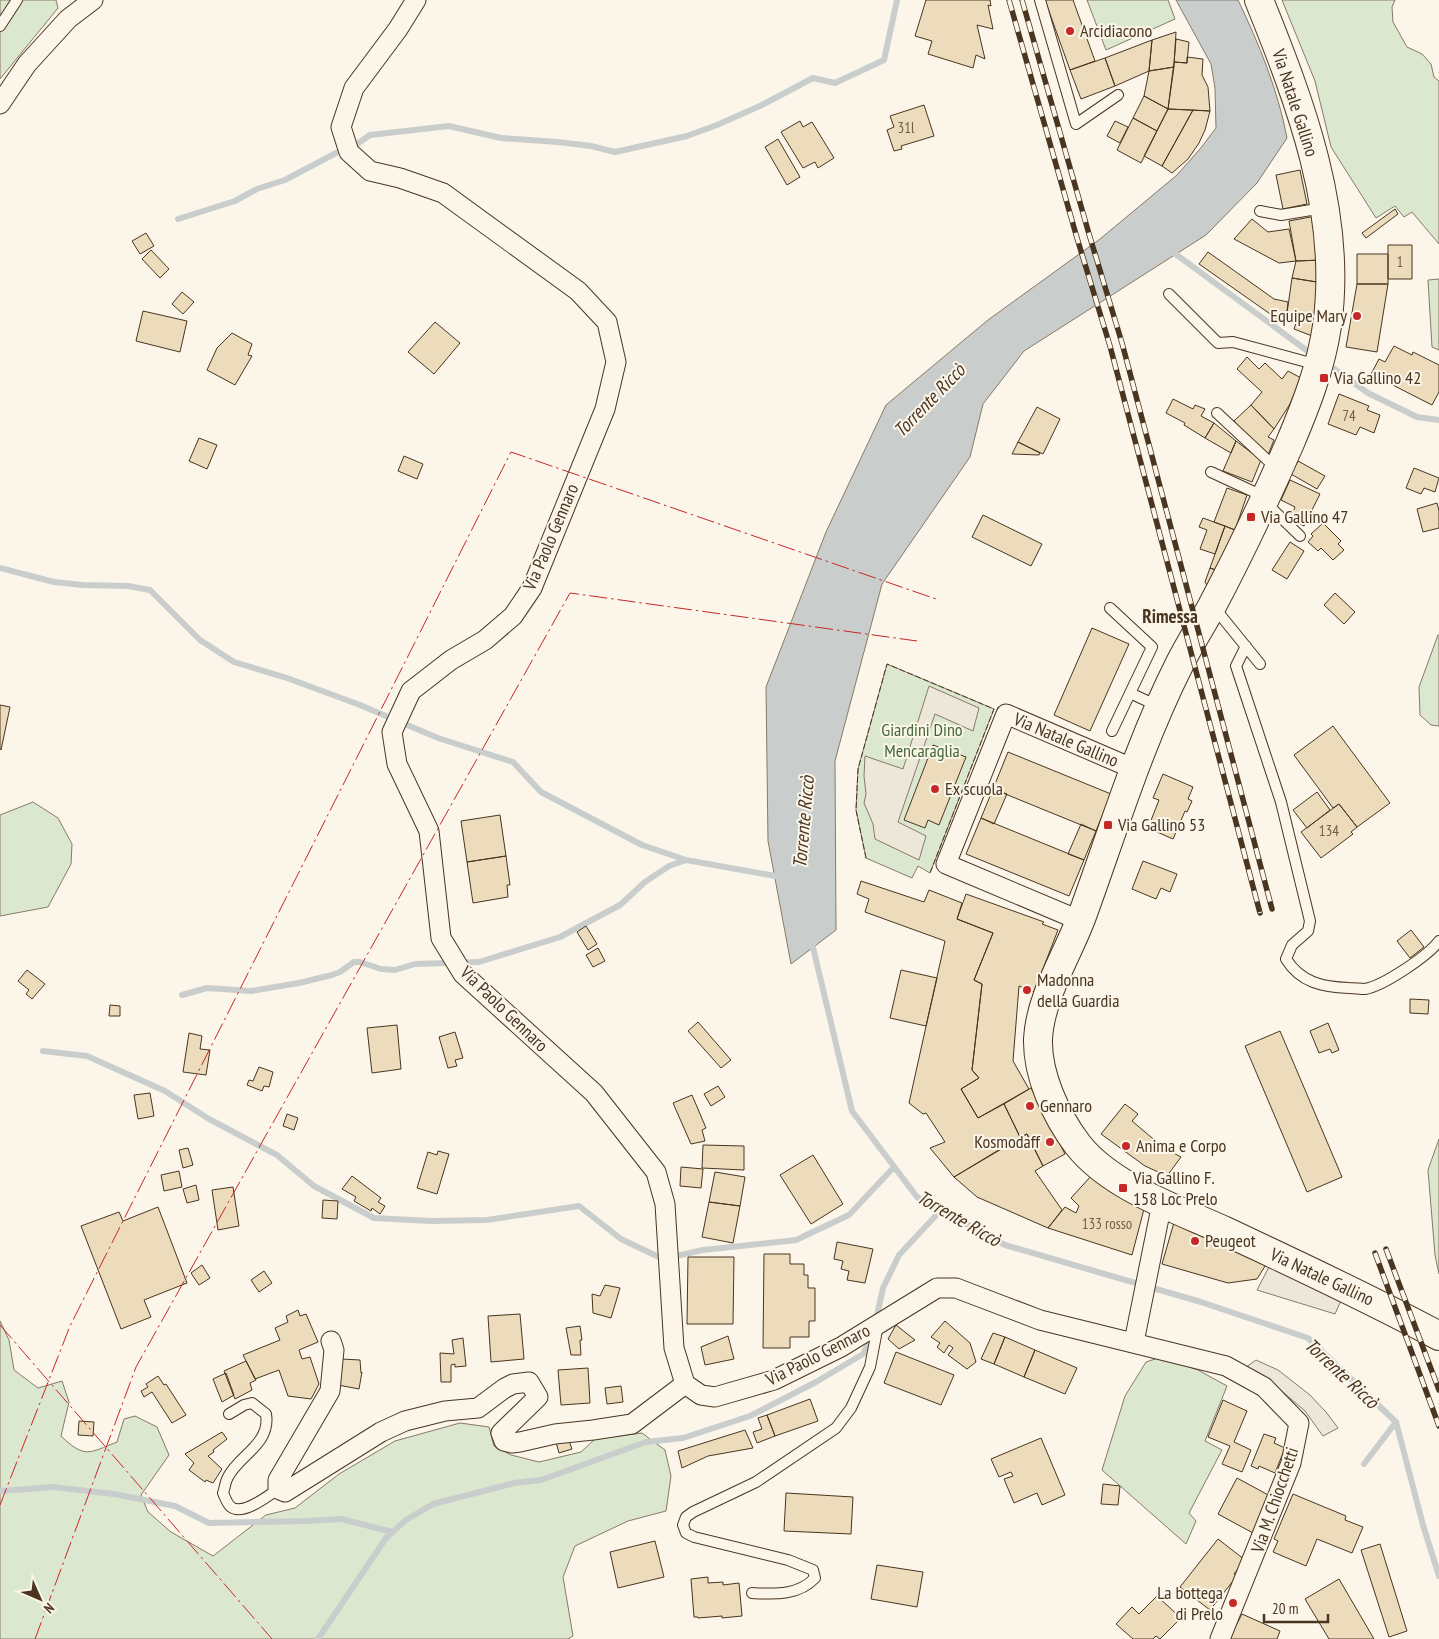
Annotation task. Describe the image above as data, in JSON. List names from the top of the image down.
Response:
{
  "streets": {
    "main road": ["Via Natale Gallino"],
    "street": ["Via Paolo Gennaro", "Via M. Chiocchetti"]
  },
  "crossings": [
    ["Via Paolo Gennaro", "Via M. Chiocchetti"]
  ],
  "districts": ["Rimessa"],
  "water": ["Torrente Riccò"],
  "parks": ["Giardini Dino Mencaraglia"],
  "places": {
    "other": [
      "Arcidiacono",
      "Equipe Mary",
      "Ex scuola",
      "Madonna della Guardia",
      "Gennaro",
      "Kosmodaff",
      "Anima e Corpo",
      "Peugeot",
      "La bottega di Prelo"
    ],
    "transit": [
      "Via Gallino 42",
      "Via Gallino 47",
      "Via Gallino 53",
      "Via Gallino F. 158 Loc Prelo"
    ]
  },
  "house_numbers": [
    "31l",
    "1",
    "74",
    "134",
    "133 rosso"
  ],
  "scale_bar": "20 m",
  "north": "bottom right"
}
